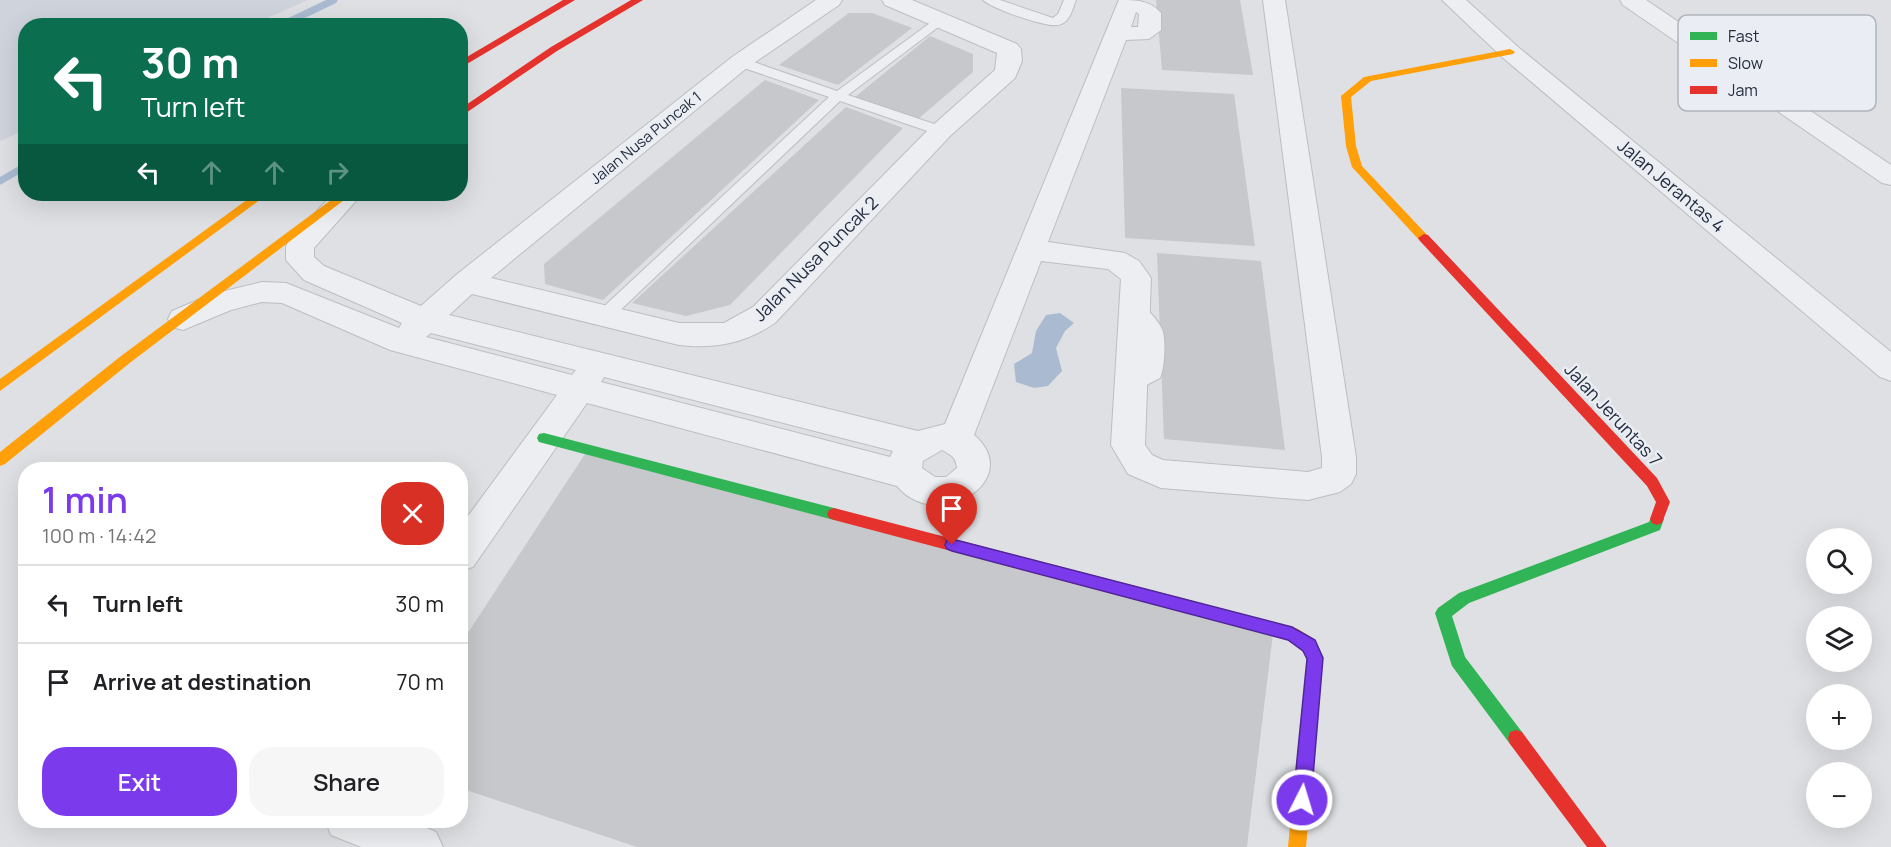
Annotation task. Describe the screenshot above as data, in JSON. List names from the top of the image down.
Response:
{
  "streets": {
    "street": [
      "Jalan Nusa Puncak 1",
      "Jalan Jerantas 4",
      "Jalan Nusa Puncak 2",
      "Jalan Jeruntas 7"
    ]
  },
  "crossings": [
    ["Jalan Nusa Puncak 1", "Jalan Nusa Puncak 2"],
    ["Jalan Jerantas 4", "Jalan Jeruntas 7"]
  ],
  "legend": ["Fast", "Slow", "Jam"],
  "page": {
    "turn": ["30 m", "Turn left"],
    "heading": ["1 min", "100 m · 14:42"],
    "map_buttons": ["+", "−"],
    "list": [
      {
        "name": "Turn left",
        "value": "30 m"
      },
      {
        "name": "Arrive at destination",
        "value": "70 m"
      }
    ],
    "buttons": ["Exit", "Share"]
  }
}
